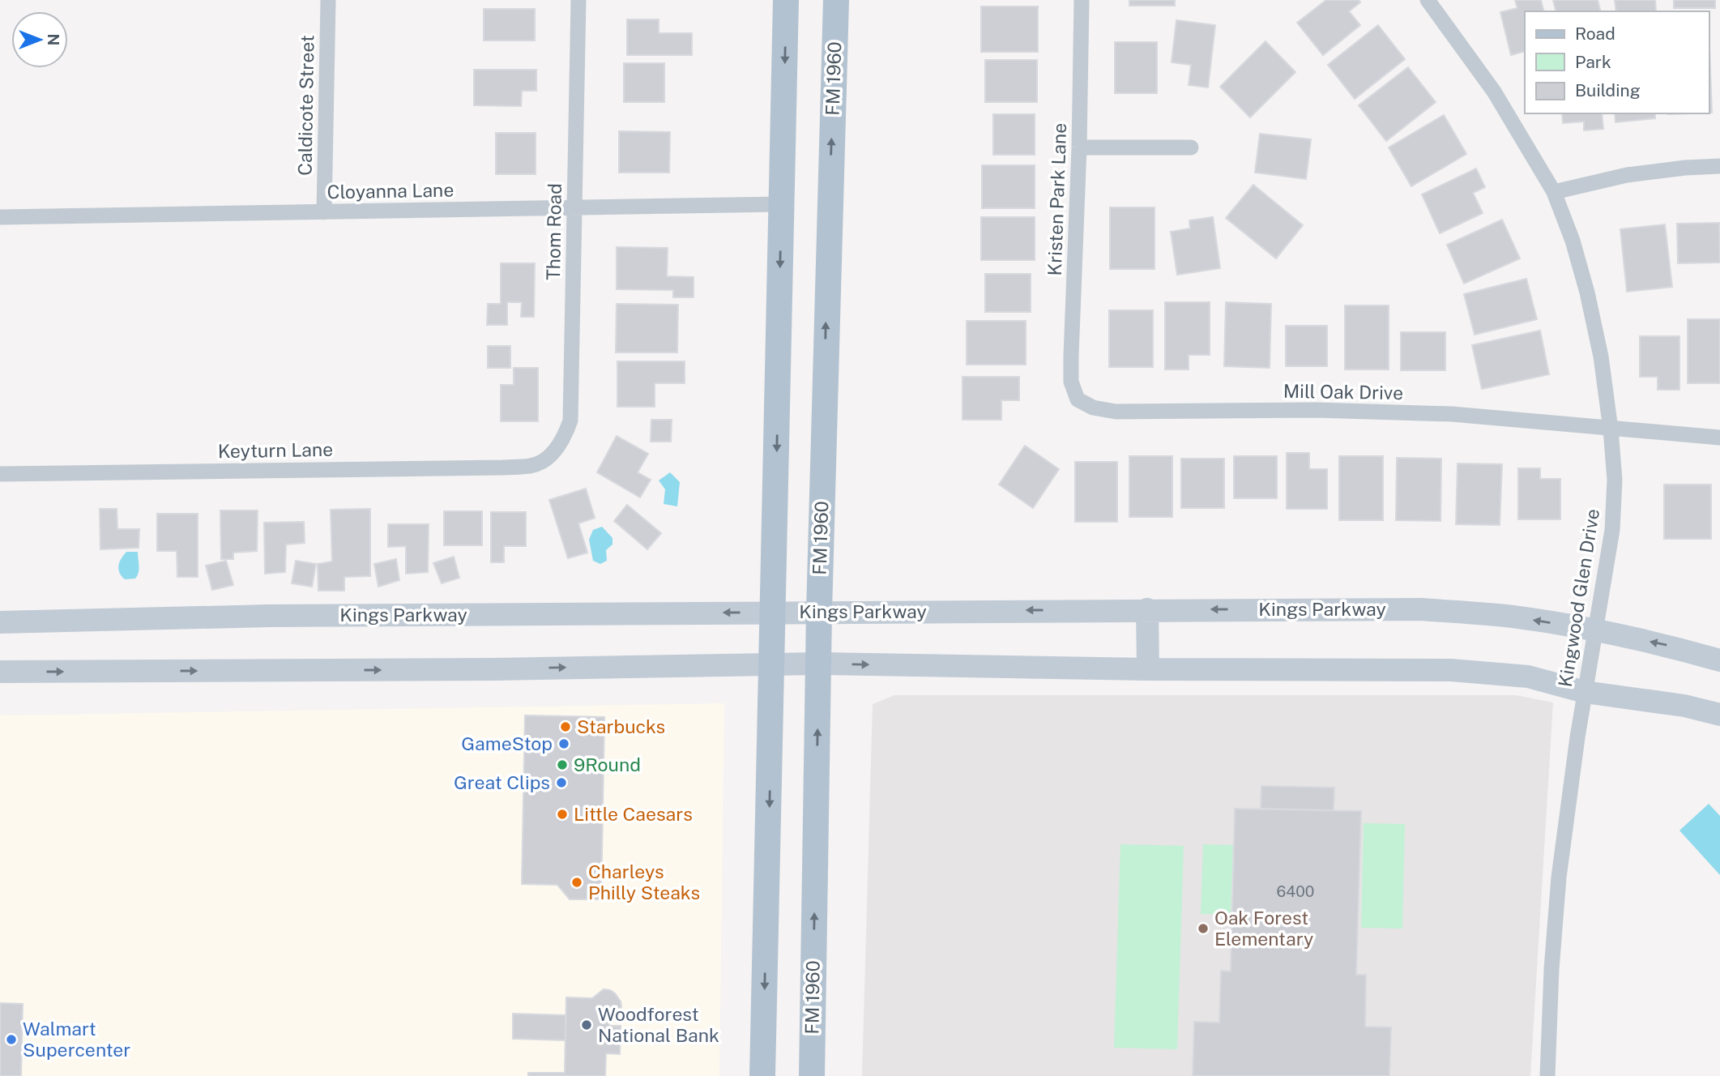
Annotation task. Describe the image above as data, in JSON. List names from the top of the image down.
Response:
{
  "streets": {
    "main road": ["FM 1960"],
    "street": [
      "Caldicote Street",
      "Cloyanna Lane",
      "Kristen Park Lane",
      "Thom Road",
      "Mill Oak Drive",
      "Keyturn Lane",
      "Kingwood Glen Drive",
      "Kings Parkway"
    ]
  },
  "crossings": [
    ["FM 1960", "Kings Parkway"],
    ["Caldicote Street", "Cloyanna Lane"],
    ["Cloyanna Lane", "Thom Road"],
    ["Kristen Park Lane", "Mill Oak Drive"],
    ["Thom Road", "Keyturn Lane"],
    ["Mill Oak Drive", "Kingwood Glen Drive"],
    ["Kingwood Glen Drive", "Kings Parkway"]
  ],
  "places": [
    "Starbucks",
    "GameStop",
    "9Round",
    "Great Clips",
    "Little Caesars",
    "Charleys Philly Steaks",
    "Oak Forest Elementary",
    "Woodforest National Bank",
    "Walmart Supercenter"
  ],
  "house_numbers": ["6400"],
  "legend": ["Road", "Park", "Building"],
  "north": "right"
}
